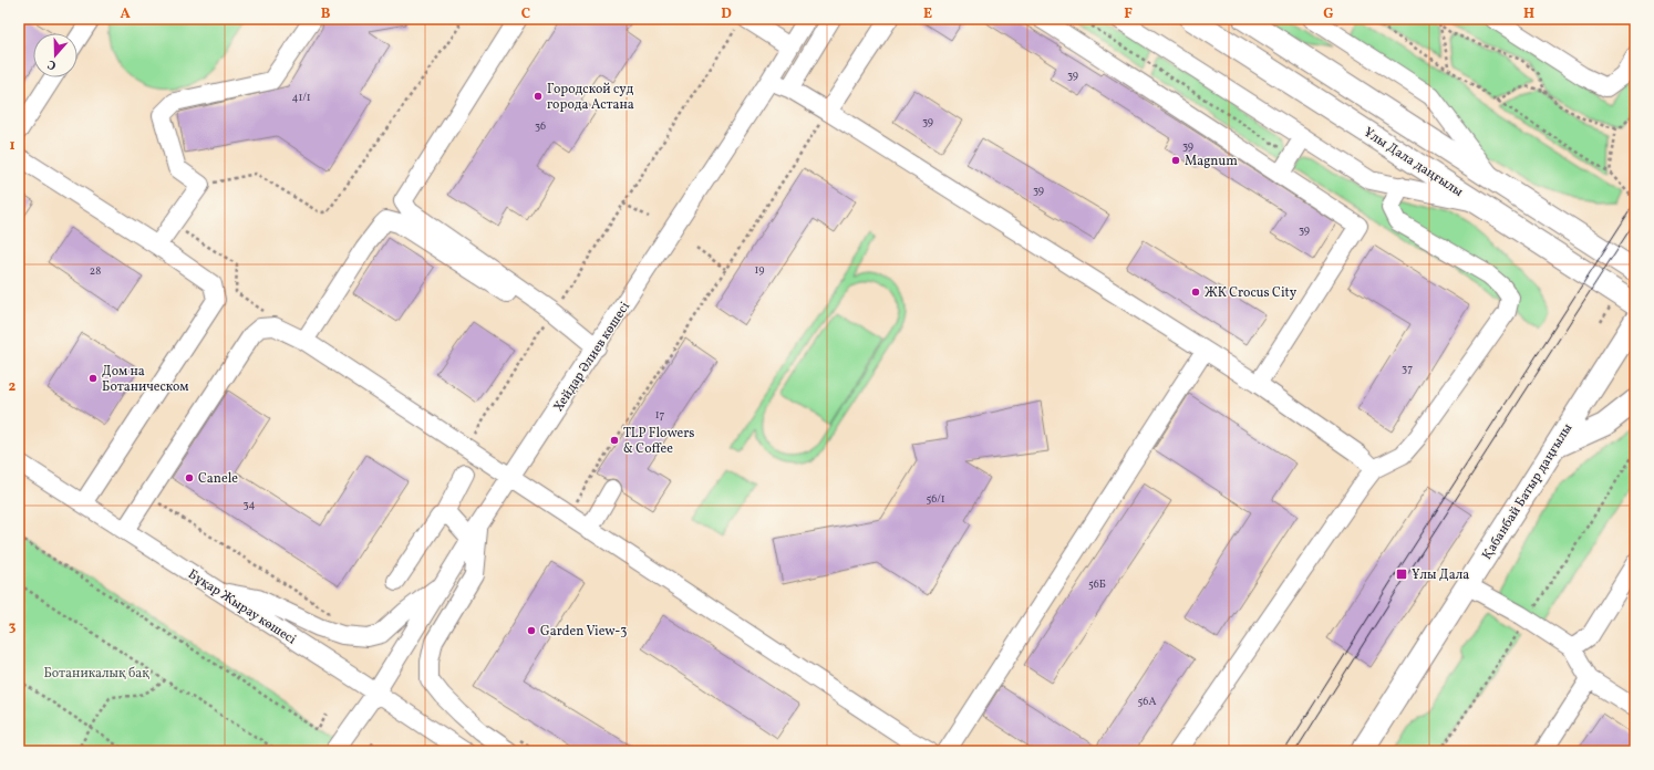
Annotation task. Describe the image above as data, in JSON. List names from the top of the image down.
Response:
{
  "streets": {
    "main road": ["Ұлы Дала даңғылы", "Қабанбай Батыр даңғылы"],
    "street": ["Хейдар Әлиев көшесі", "Бұқар Жырау көшесі"]
  },
  "crossings": [
    ["Хейдар Әлиев көшесі", "Бұқар Жырау көшесі"]
  ],
  "parks": ["Ботаникалық бақ"],
  "places": {
    "other": [
      "Городской суд города Астана",
      "Magnum",
      "ЖК Crocus City",
      "Дом на Ботаническом",
      "TLP Flowers & Coffee",
      "Canele",
      "Garden View-3"
    ],
    "transit": ["Ұлы Дала"]
  },
  "house_numbers": [
    "39",
    "41/1",
    "39",
    "36",
    "39",
    "39",
    "39",
    "19",
    "28",
    "37",
    "17",
    "56/1",
    "34",
    "56Б",
    "56А"
  ],
  "north": "bottom",
  "grid": {
    "columns": [
      "A",
      "B",
      "C",
      "D",
      "E",
      "F",
      "G",
      "H"
    ],
    "rows": ["1", "2", "3"]
  }
}
